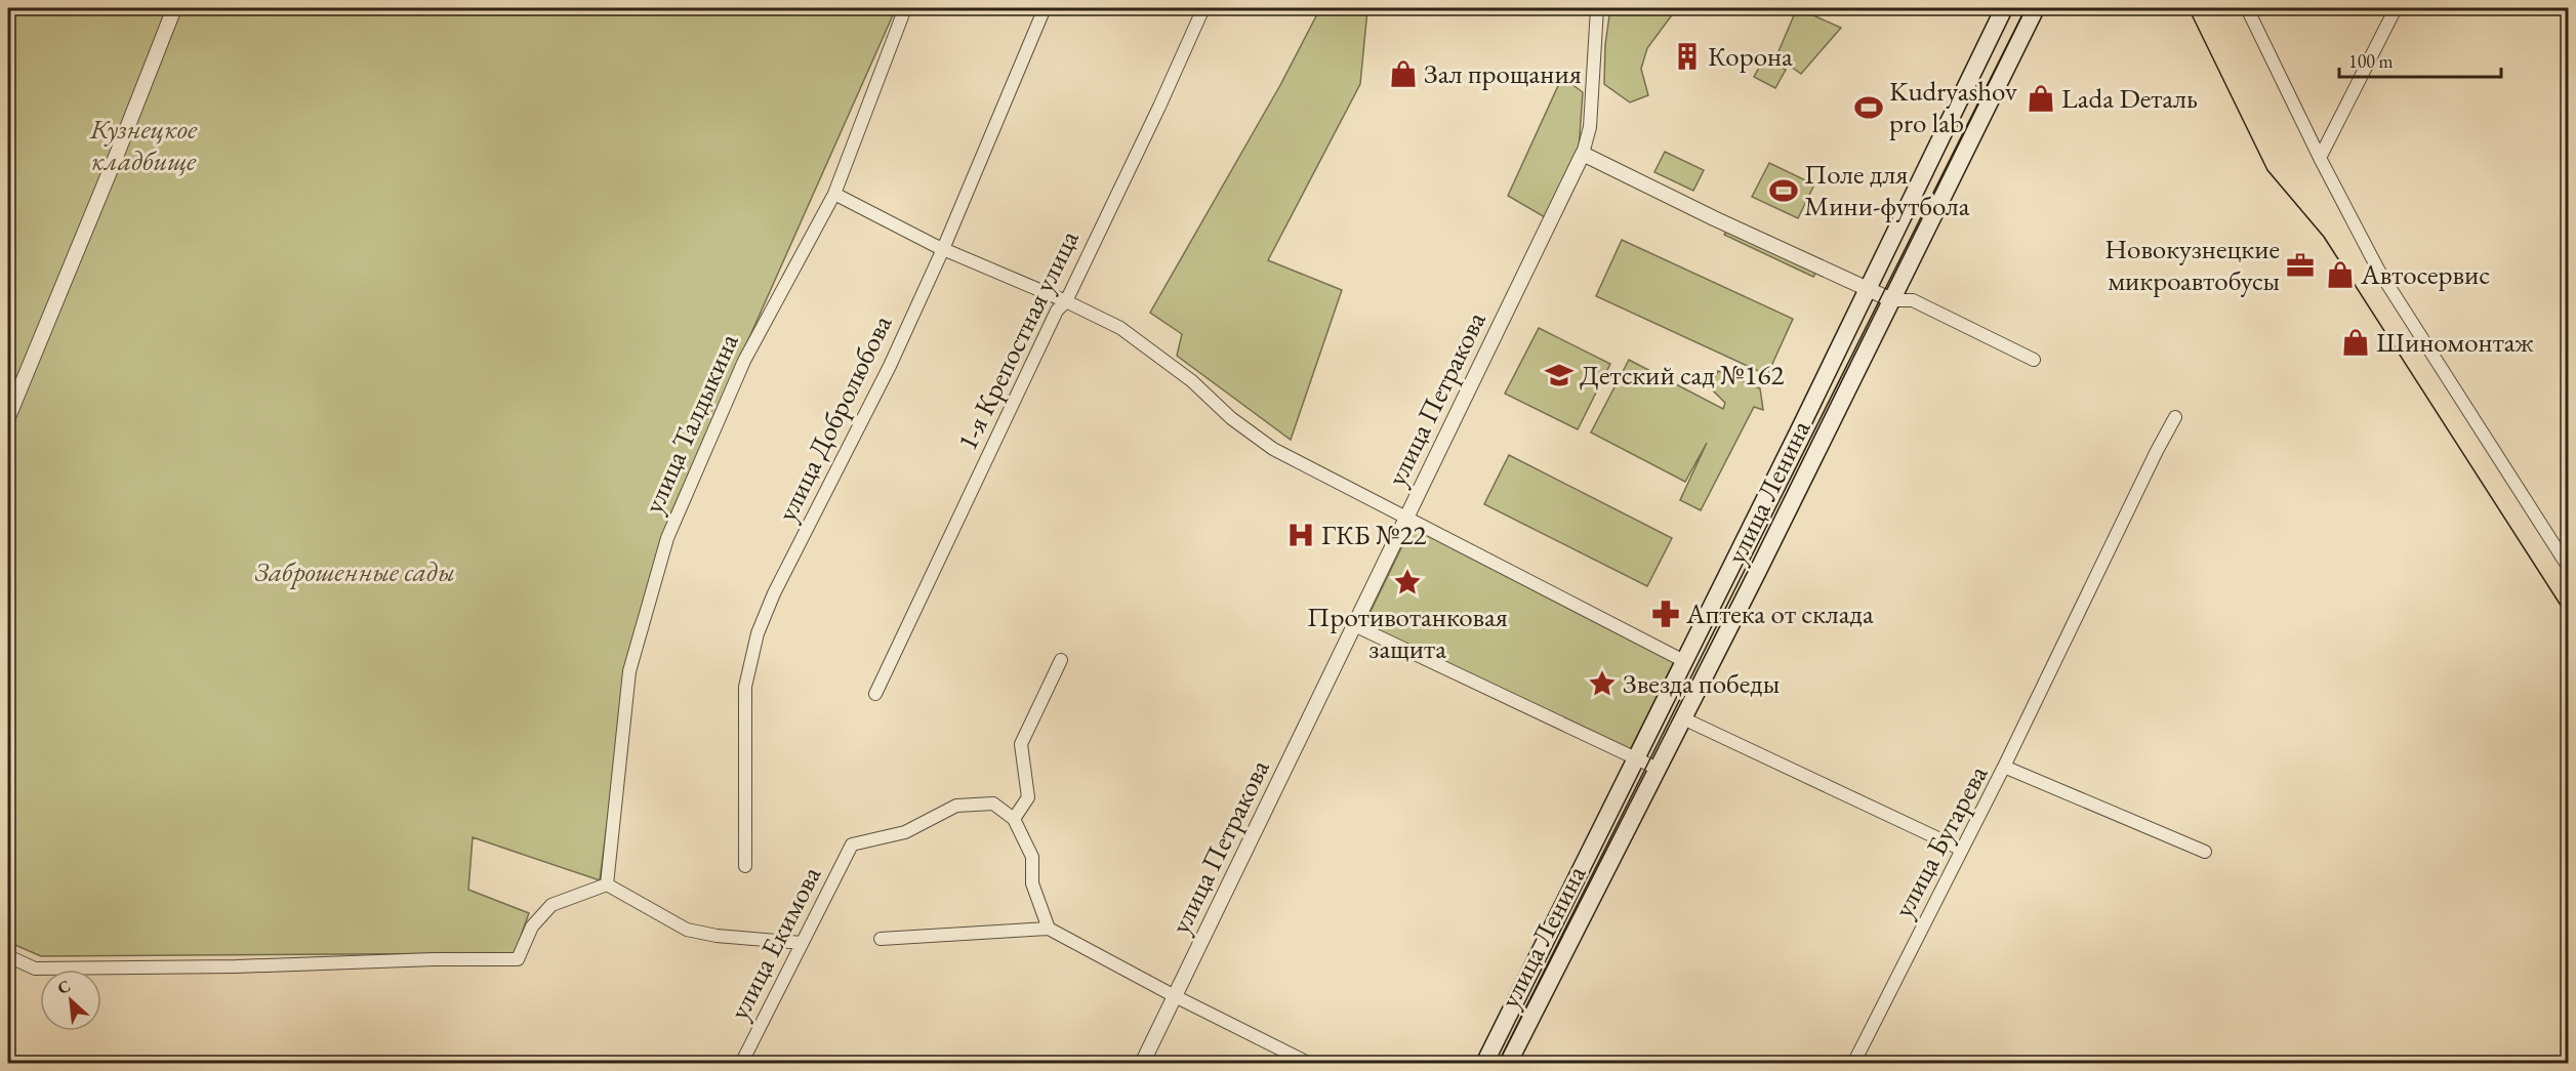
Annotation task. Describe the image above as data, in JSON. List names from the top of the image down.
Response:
{
  "streets": {
    "main road": ["улица Ленина"],
    "street": [
      "1-я Крепостная улица",
      "улица Петракова",
      "улица Добролюбова",
      "улица Талдыкина",
      "улица Бугарева",
      "улица Екимова"
    ]
  },
  "parks": ["Кузнецкое кладбище", "Заброшенные сады"],
  "places": {
    "building": ["Корона"],
    "shop": [
      "Зал прощания",
      "Lada Dеталь",
      "Автосервис",
      "Шиномонтаж"
    ],
    "sports": ["Kudryashov pro lab", "Поле для Мини-футбола"],
    "office": ["Новокузнецкие микроавтобусы"],
    "school or university": ["Детский сад №162"],
    "hospital": ["ГКБ №22"],
    "place": ["Противотанковая защита", "Звезда победы"],
    "pharmacy": ["Аптека от склада"]
  },
  "scale_bar": "100 m",
  "north": "top left"
}
